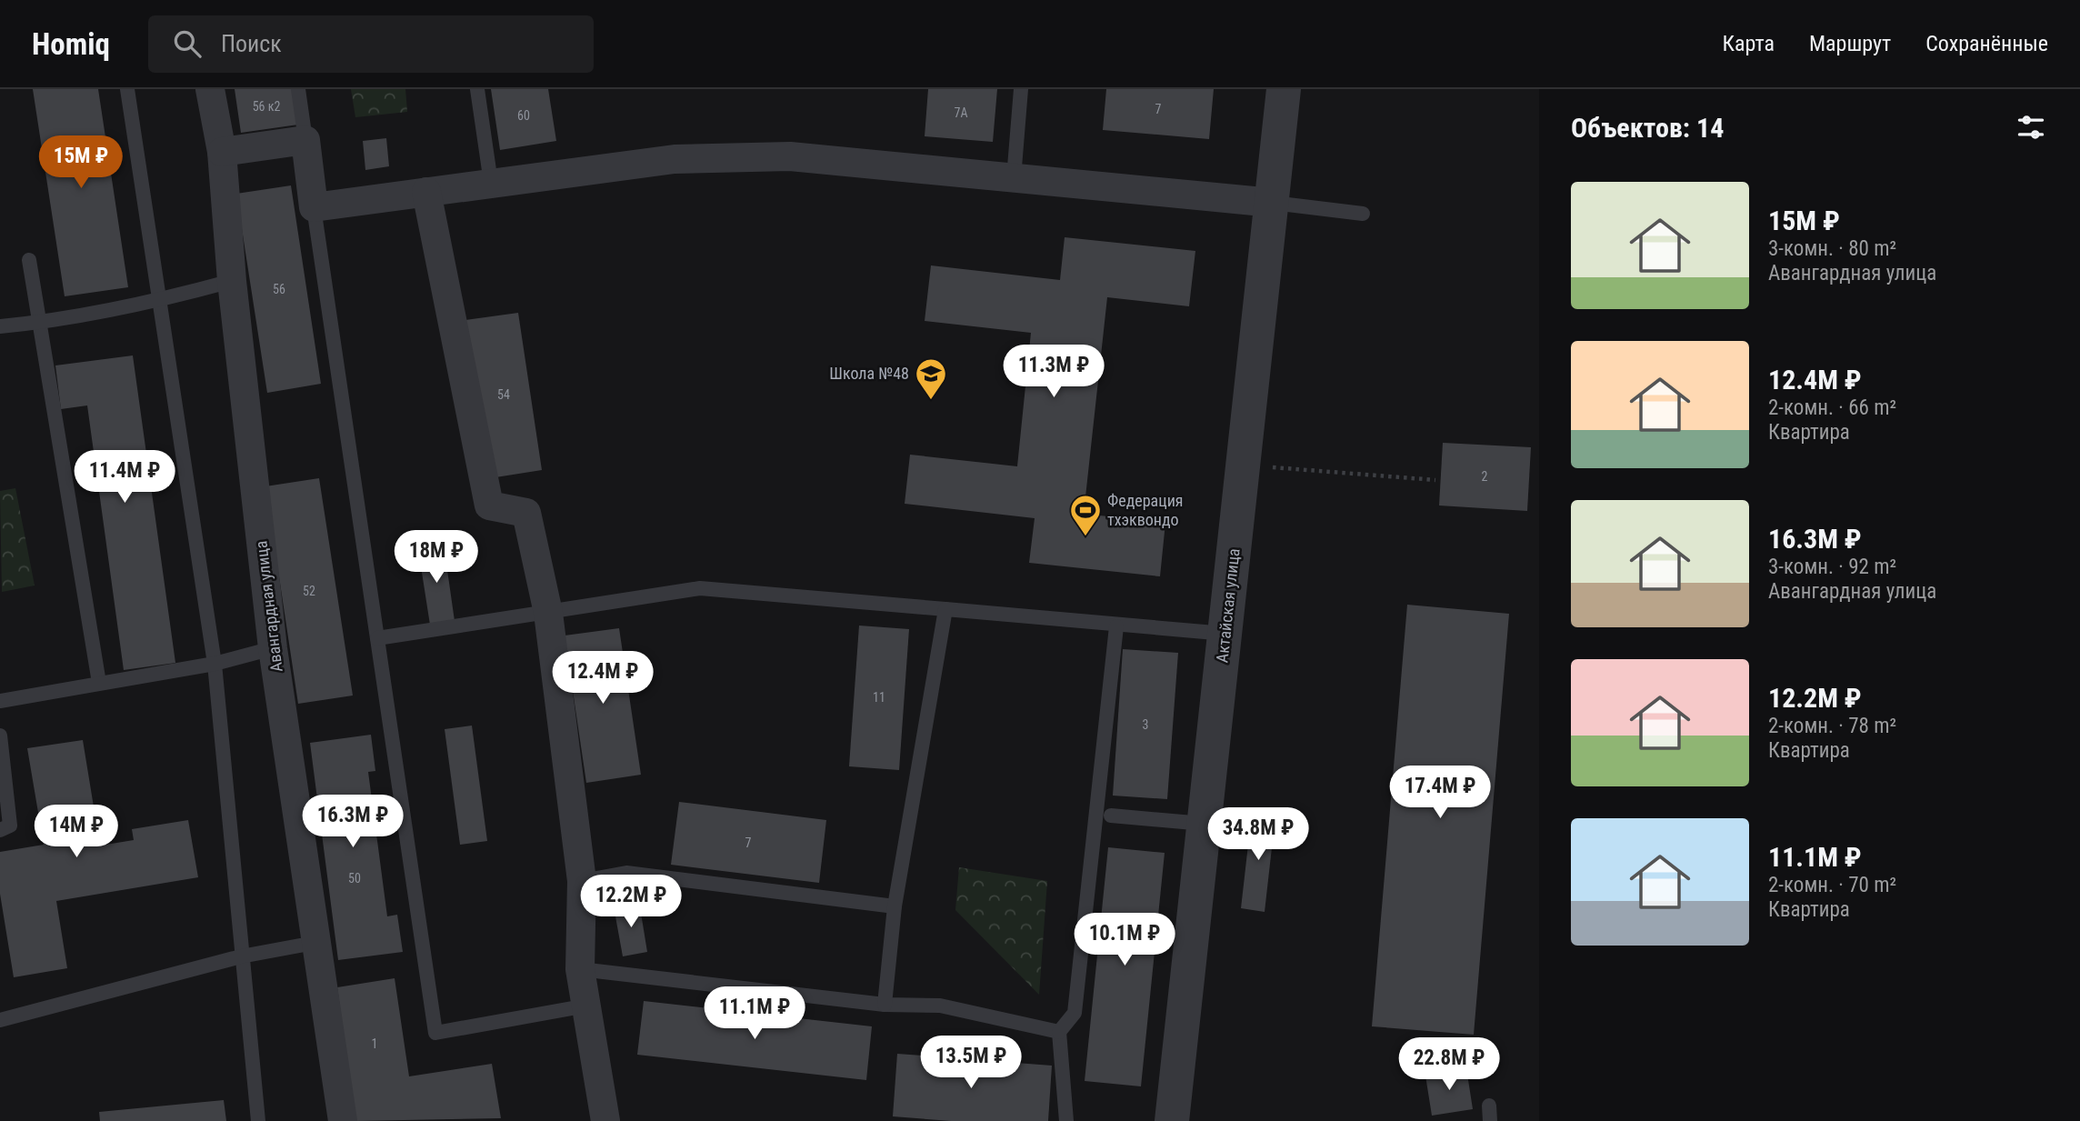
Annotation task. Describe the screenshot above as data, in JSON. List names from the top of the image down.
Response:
{
  "streets": {
    "street": ["Актайская улица", "Авангардная улица"]
  },
  "places": {
    "school or university": ["Школа №48"],
    "sports": ["Федерация тхэквондо"]
  },
  "house_numbers": [
    "56 к2",
    "7",
    "7А",
    "60",
    "56",
    "54",
    "2",
    "52",
    "11",
    "3",
    "7",
    "50",
    "1"
  ],
  "page": {
    "header": "Homiq",
    "search": "Поиск",
    "nav": ["Карта", "Маршрут", "Сохранённые"],
    "heading": "Объектов: 14",
    "price": [
      "15M ₽",
      "11.3M ₽",
      "11.4M ₽",
      "18M ₽",
      "12.4M ₽",
      "17.4M ₽",
      "16.3M ₽",
      "14M ₽",
      "34.8M ₽",
      "12.2M ₽",
      "10.1M ₽",
      "11.1M ₽",
      "13.5M ₽",
      "22.8M ₽"
    ],
    "list": [
      {
        "name": "15M ₽",
        "note": "3-комн. · 80 m² · Авангардная улица"
      },
      {
        "name": "12.4M ₽",
        "note": "2-комн. · 66 m² · Квартира"
      },
      {
        "name": "16.3M ₽",
        "note": "3-комн. · 92 m² · Авангардная улица"
      },
      {
        "name": "12.2M ₽",
        "note": "2-комн. · 78 m² · Квартира"
      },
      {
        "name": "11.1M ₽",
        "note": "2-комн. · 70 m² · Квартира"
      }
    ]
  }
}
